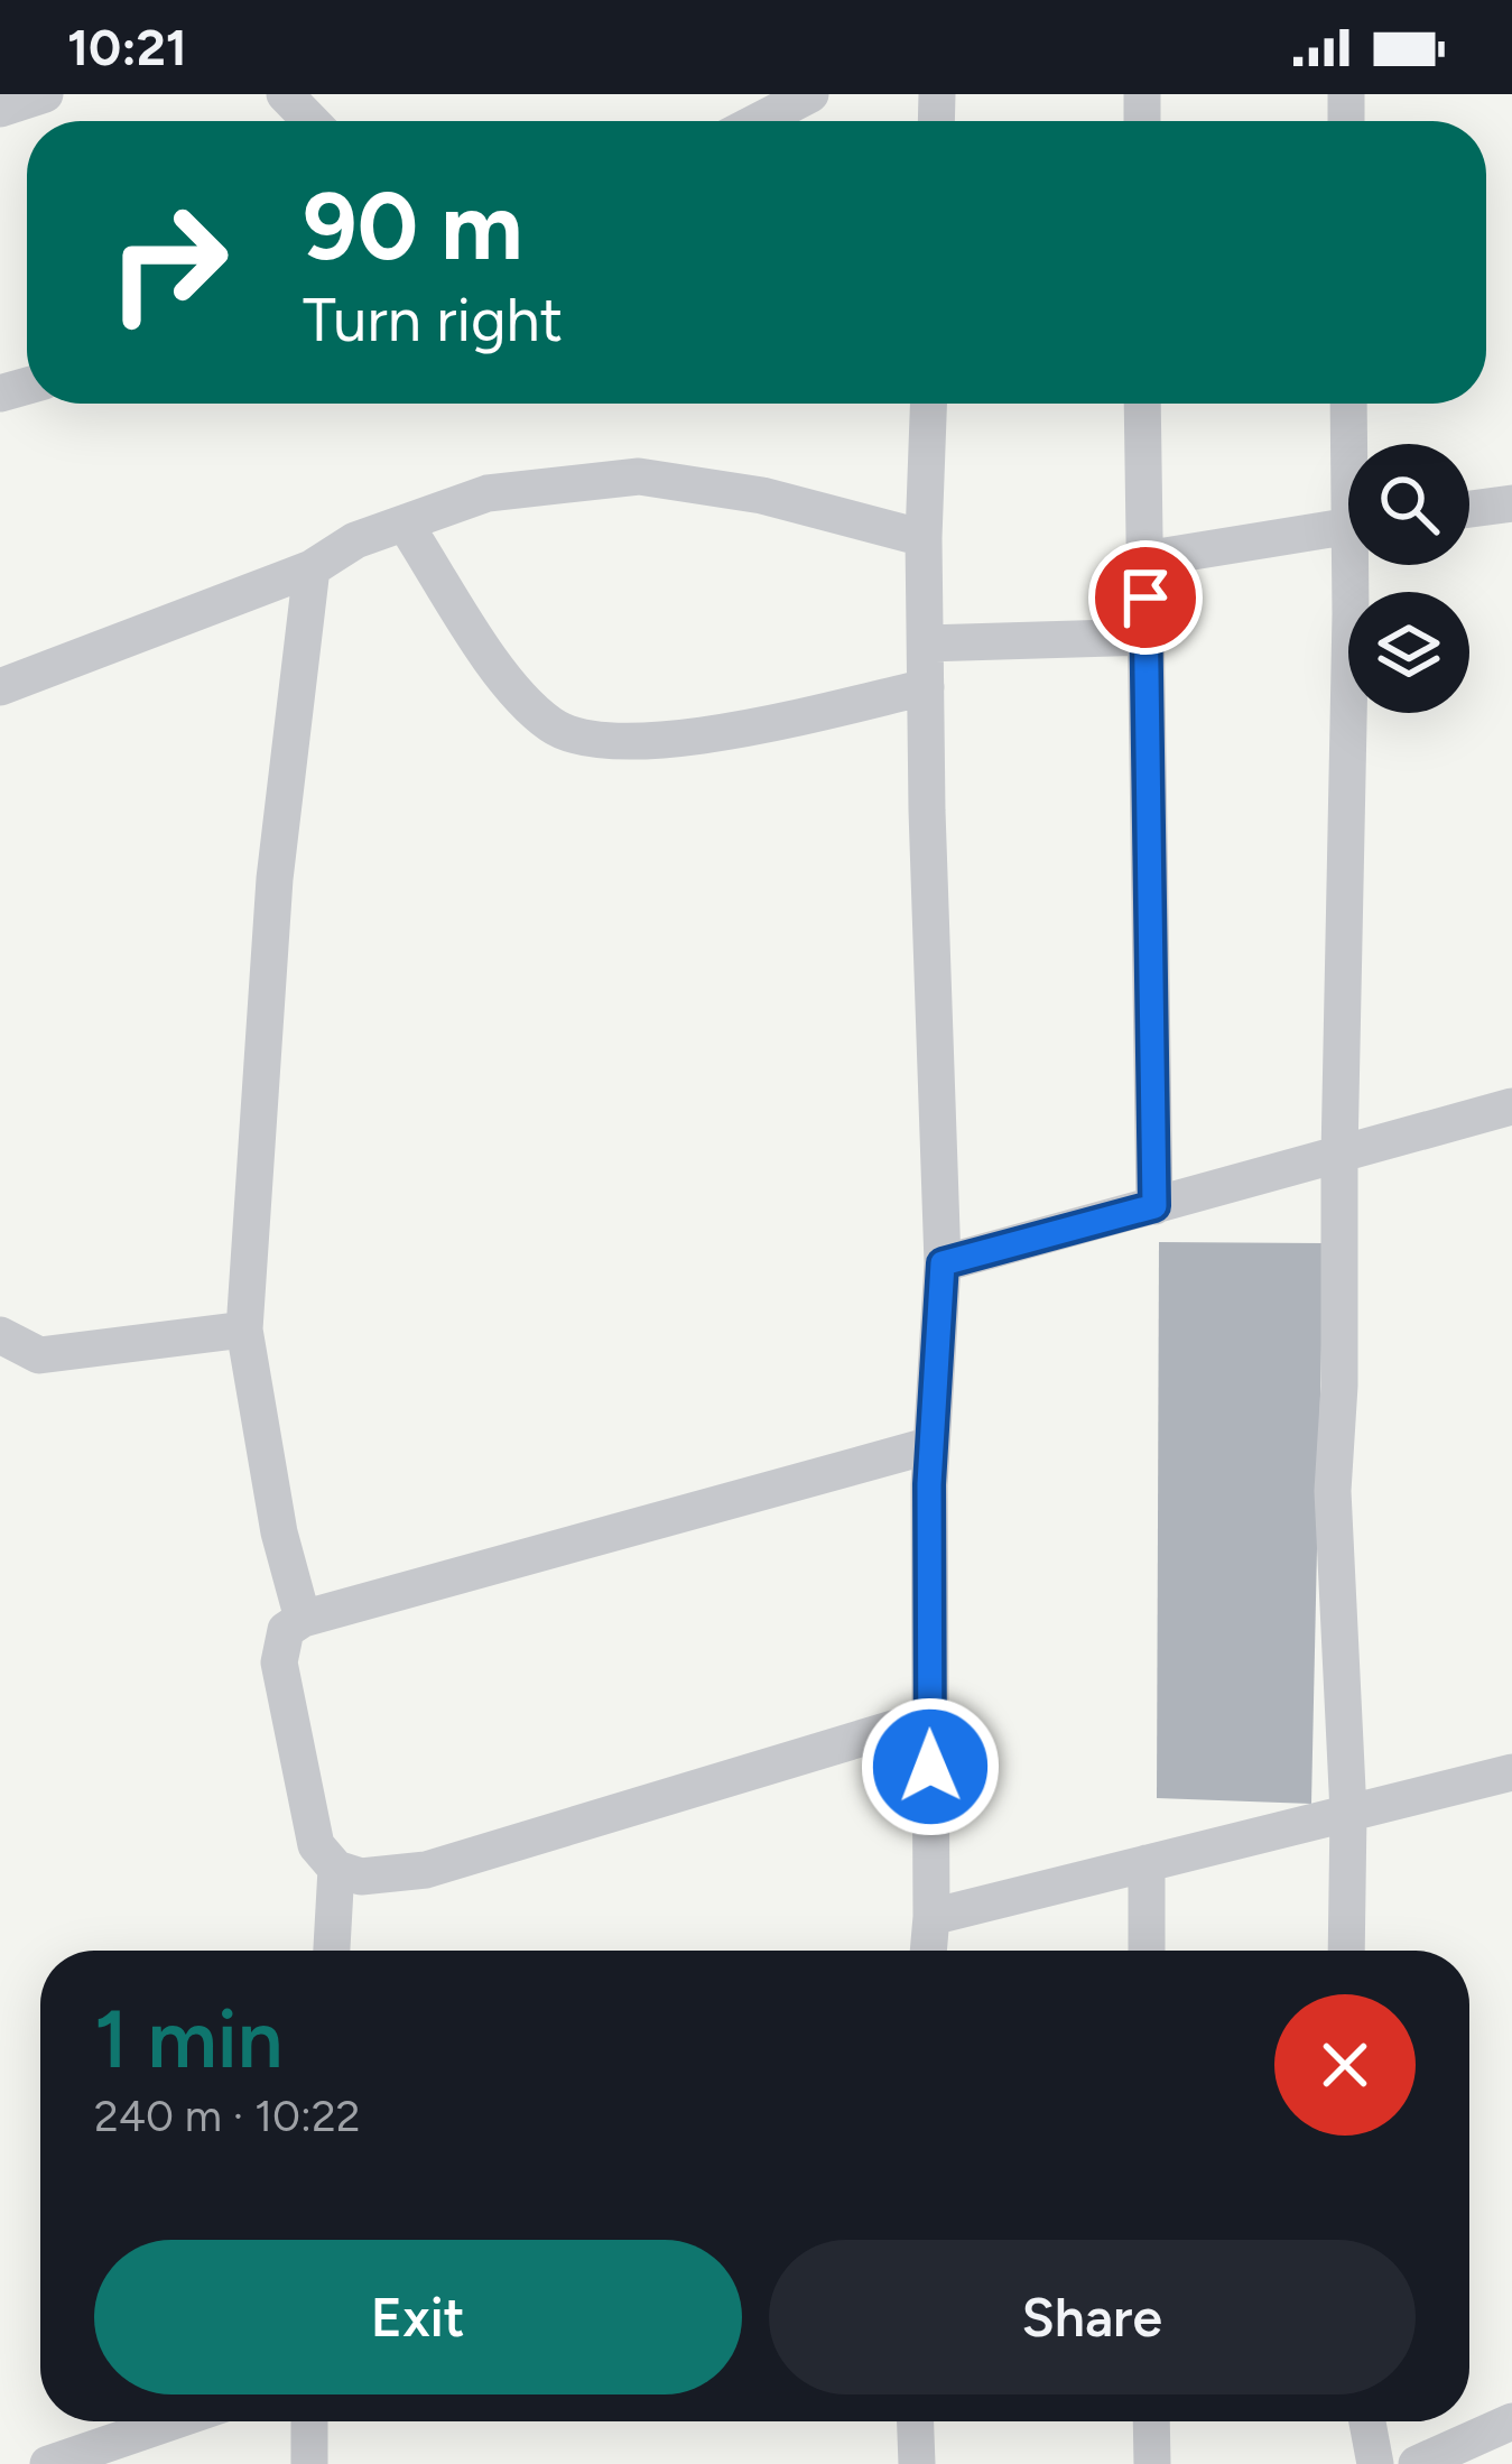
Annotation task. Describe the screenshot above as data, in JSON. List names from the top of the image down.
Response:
{
  "page": {
    "status": "10:21",
    "turn": ["90 m", "Turn right"],
    "heading": ["1 min", "240 m · 10:22"],
    "buttons": ["Exit", "Share"]
  }
}
